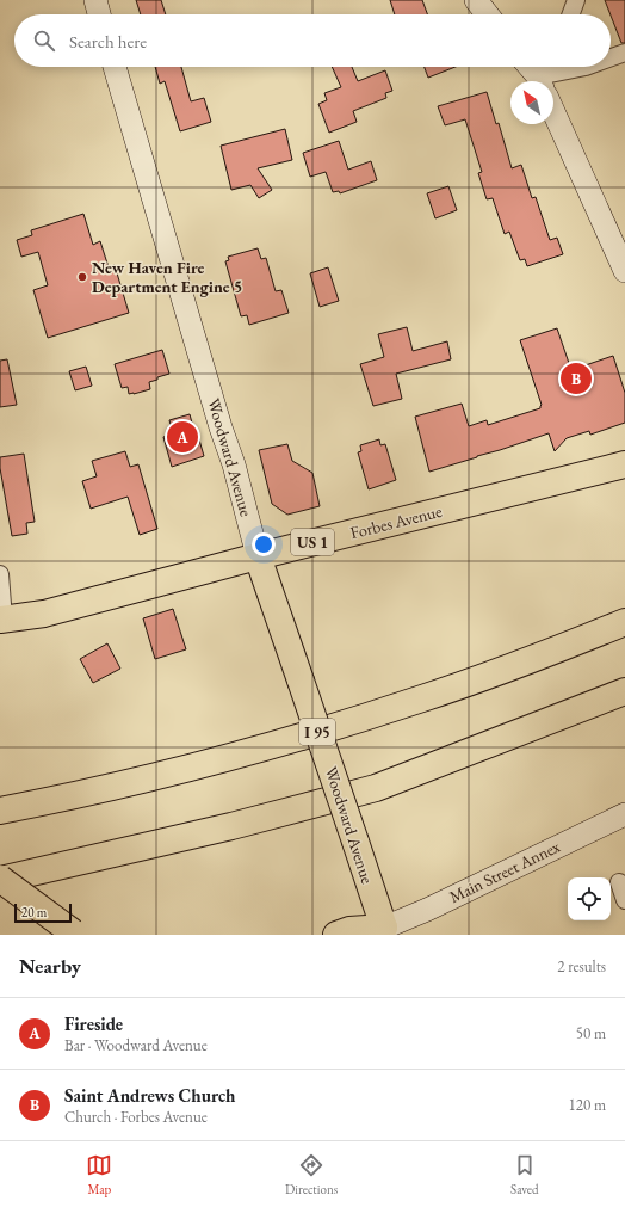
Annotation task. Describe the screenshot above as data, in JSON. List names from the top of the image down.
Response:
{
  "streets": {
    "main road": [
      "Woodward Avenue",
      "Forbes Avenue",
      "US 1",
      "I 95",
      "Main Street Annex"
    ]
  },
  "crossings": [
    ["Woodward Avenue", "Forbes Avenue"],
    ["Woodward Avenue", "Main Street Annex"]
  ],
  "places": ["New Haven Fire Department Engine 5"],
  "scale_bar": "20 m",
  "north": "top left",
  "page": {
    "search": "Search here",
    "pins": ["B", "A"],
    "scale": "20 m",
    "heading": ["Nearby", "2 results"],
    "list": [
      {
        "mark": "A",
        "name": "Fireside",
        "note": "Bar · Woodward Avenue",
        "value": "50 m"
      },
      {
        "mark": "B",
        "name": "Saint Andrews Church",
        "note": "Church · Forbes Avenue",
        "value": "120 m"
      }
    ],
    "nav": ["Map", "Directions", "Saved"]
  }
}
